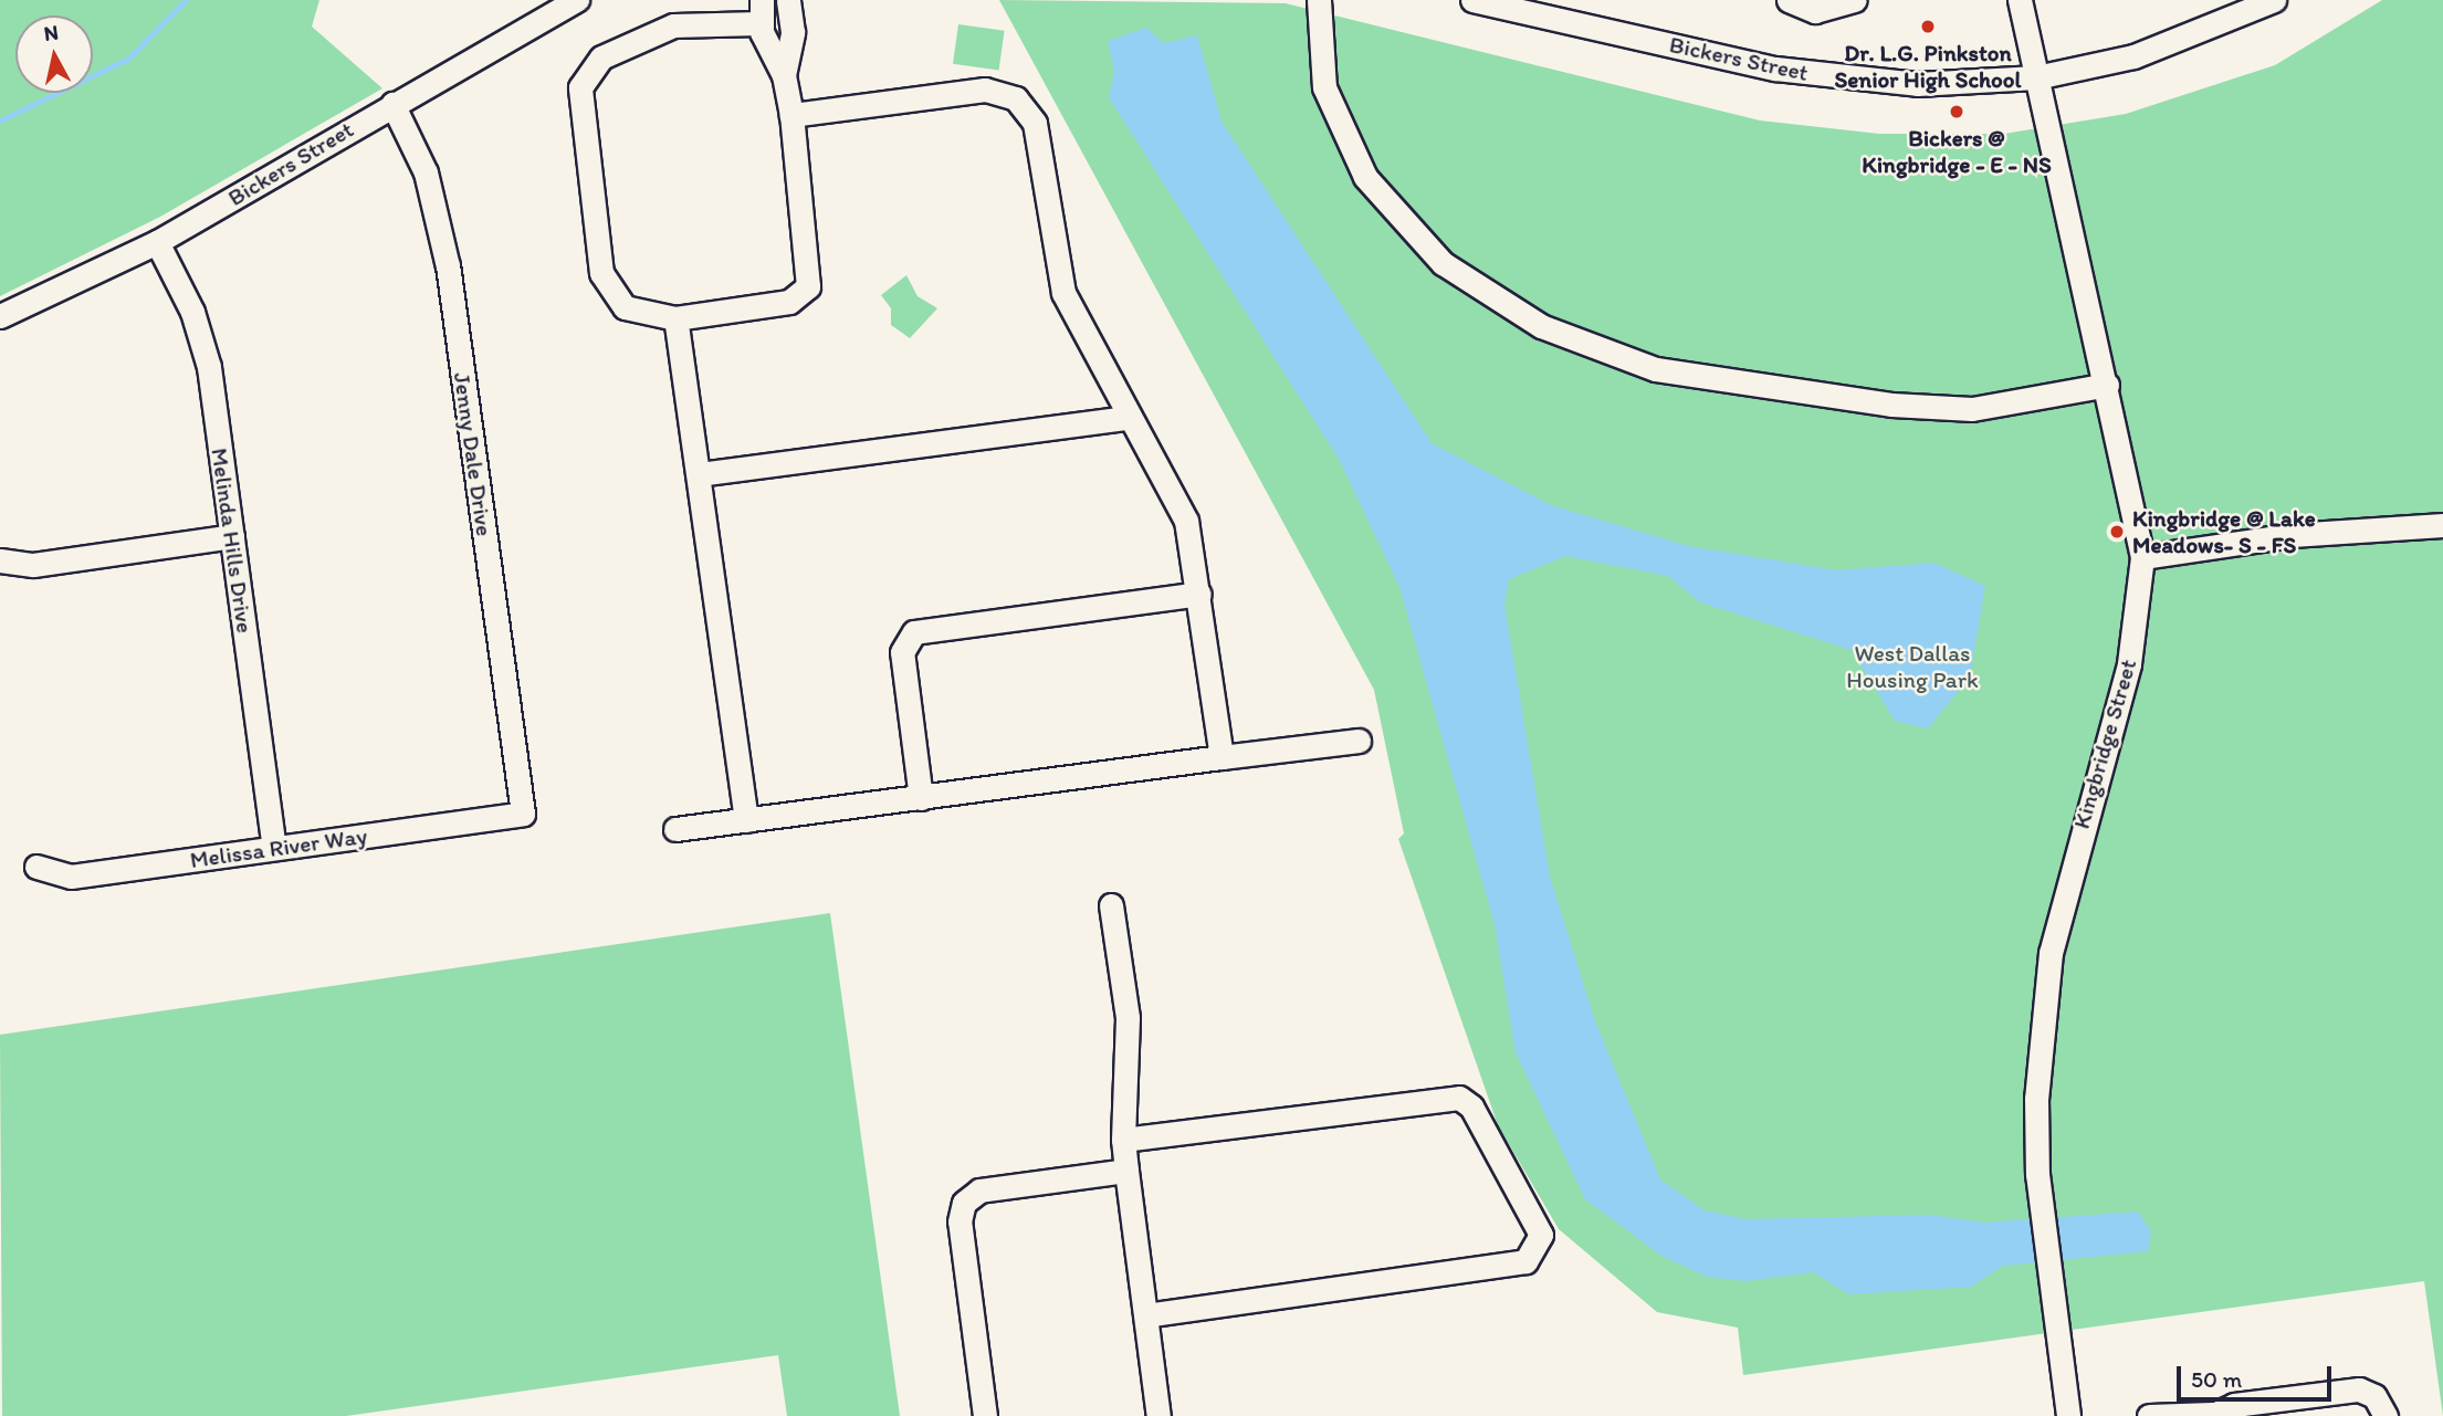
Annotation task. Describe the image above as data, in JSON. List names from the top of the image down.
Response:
{
  "streets": {
    "street": [
      "Bickers Street",
      "Jenny Dale Drive",
      "Melinda Hills Drive",
      "Kingbridge Street",
      "Melissa River Way"
    ]
  },
  "crossings": [
    ["Bickers Street", "Jenny Dale Drive"],
    ["Bickers Street", "Melinda Hills Drive"],
    ["Bickers Street", "Kingbridge Street"],
    ["Jenny Dale Drive", "Melissa River Way"],
    ["Melinda Hills Drive", "Melissa River Way"]
  ],
  "parks": ["West Dallas Housing Park"],
  "places": ["Dr. L.G. Pinkston Senior High School", "Bickers @ Kingbridge - E - NS", "Kingbridge @ Lake Meadows- S - FS"],
  "scale_bar": "50 m",
  "north": "top"
}
